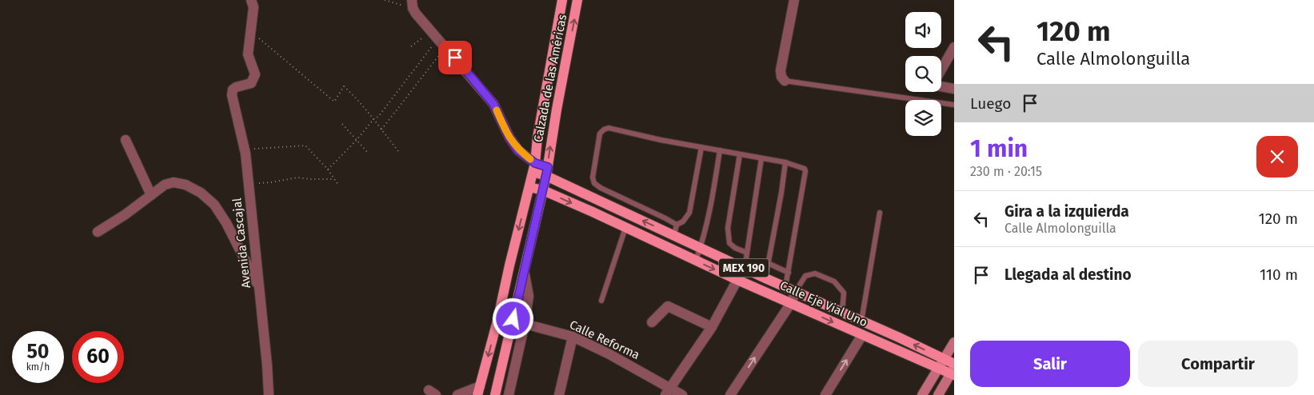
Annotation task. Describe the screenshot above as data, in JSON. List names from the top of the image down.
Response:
{
  "streets": {
    "main road": ["Calzada de las Américas", "MEX 190", "Calle Eje Vial Uno"],
    "street": ["Avenida Cascajal", "Calle Reforma"]
  },
  "crossings": [
    ["Calzada de las Américas", "Calle Eje Vial Uno"]
  ],
  "page": {
    "turn": ["120 m", "Calle Almolonguilla"],
    "then": "Luego",
    "heading": ["1 min", "230 m · 20:15"],
    "list": [
      {
        "name": "Gira a la izquierda",
        "note": "Calle Almolonguilla",
        "value": "120 m"
      },
      {
        "name": "Llegada al destino",
        "value": "110 m"
      }
    ],
    "speed": "50 km/h",
    "limit": "60",
    "buttons": ["Salir", "Compartir"]
  }
}
